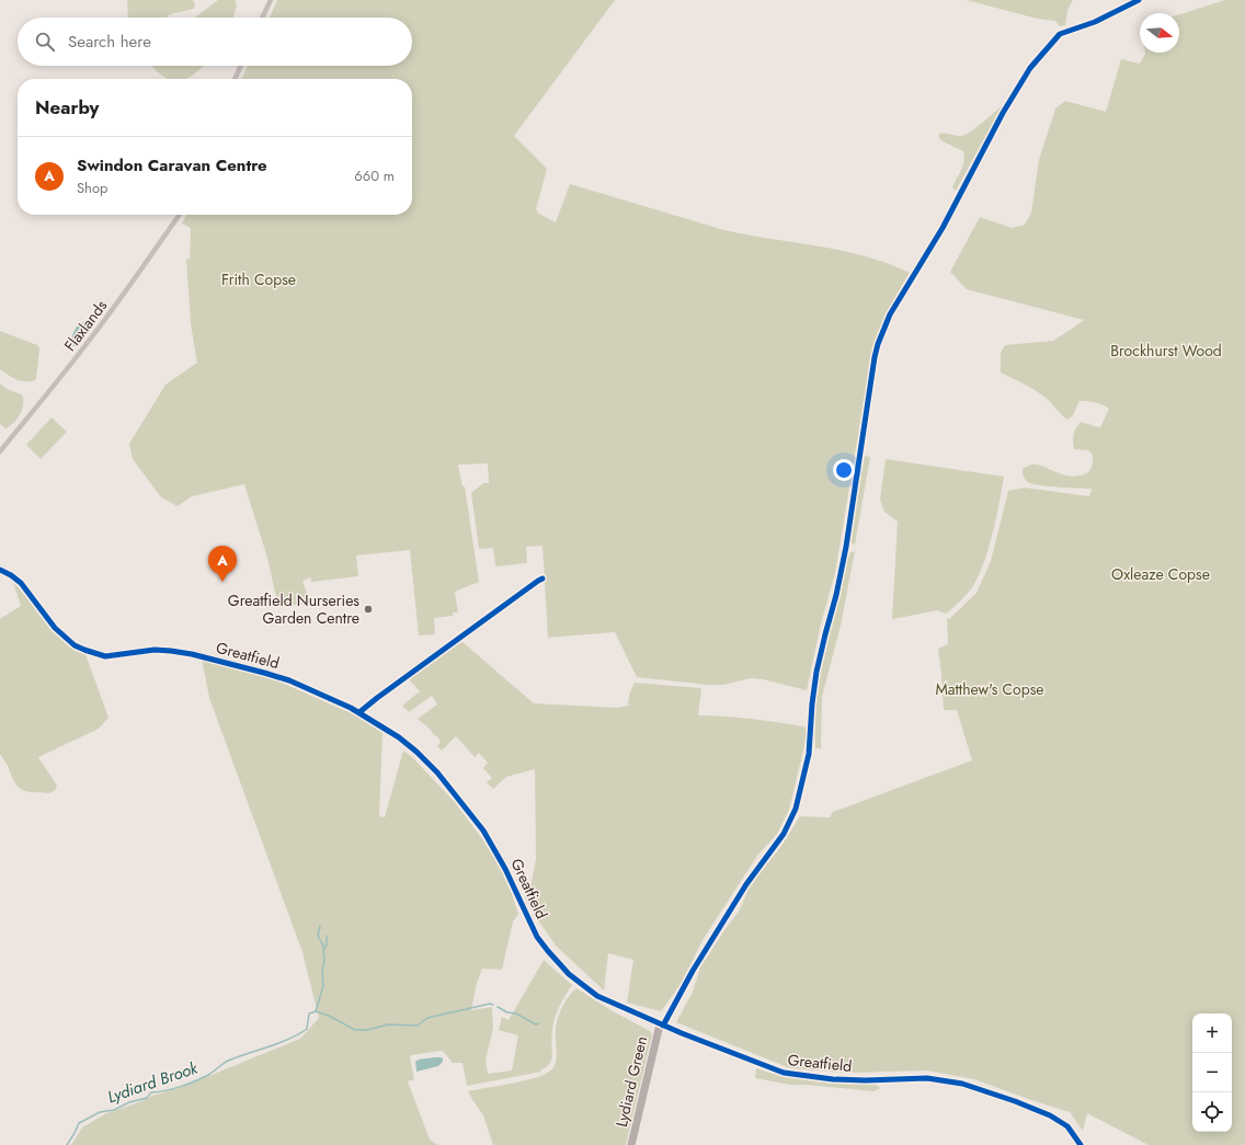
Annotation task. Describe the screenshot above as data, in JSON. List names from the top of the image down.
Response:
{
  "streets": {
    "street": ["Flaxlands", "Greatfield", "Lydiard Green"]
  },
  "crossings": [
    ["Greatfield", "Lydiard Green"]
  ],
  "water": ["Lydiard Brook"],
  "parks": [
    "Frith Copse",
    "Brockhurst Wood",
    "Oxleaze Copse",
    "Matthew's Copse"
  ],
  "places": ["Greatfield Nurseries Garden Centre"],
  "north": "right",
  "page": {
    "search": "Search here",
    "heading": "Nearby",
    "list": [
      {
        "mark": "A",
        "name": "Swindon Caravan Centre",
        "note": "Shop",
        "value": "660 m"
      }
    ],
    "pins": "A",
    "map_buttons": ["+", "−"]
  }
}
